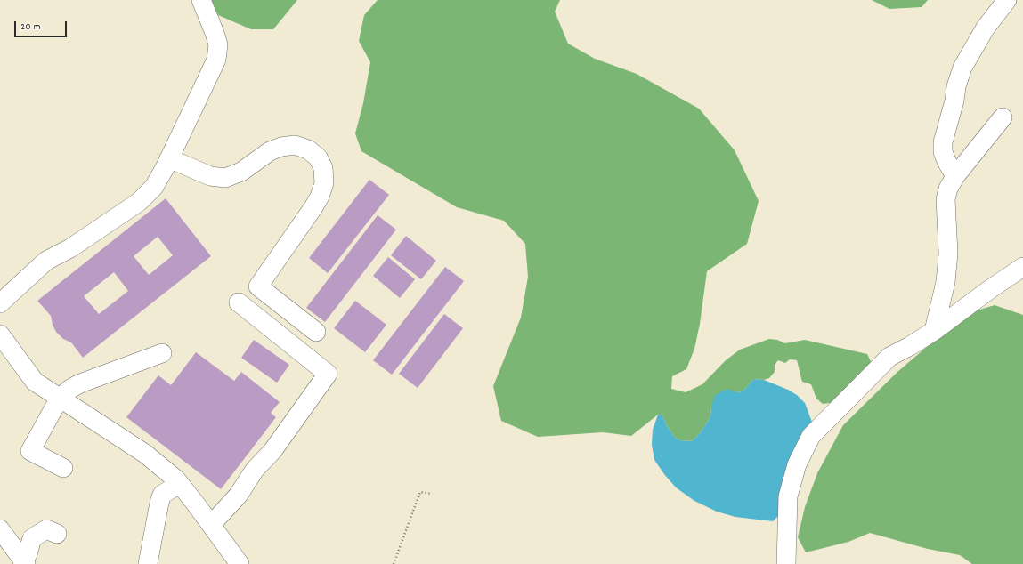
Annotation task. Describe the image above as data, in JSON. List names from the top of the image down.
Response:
{
  "scale_bar": "20 m"
}
